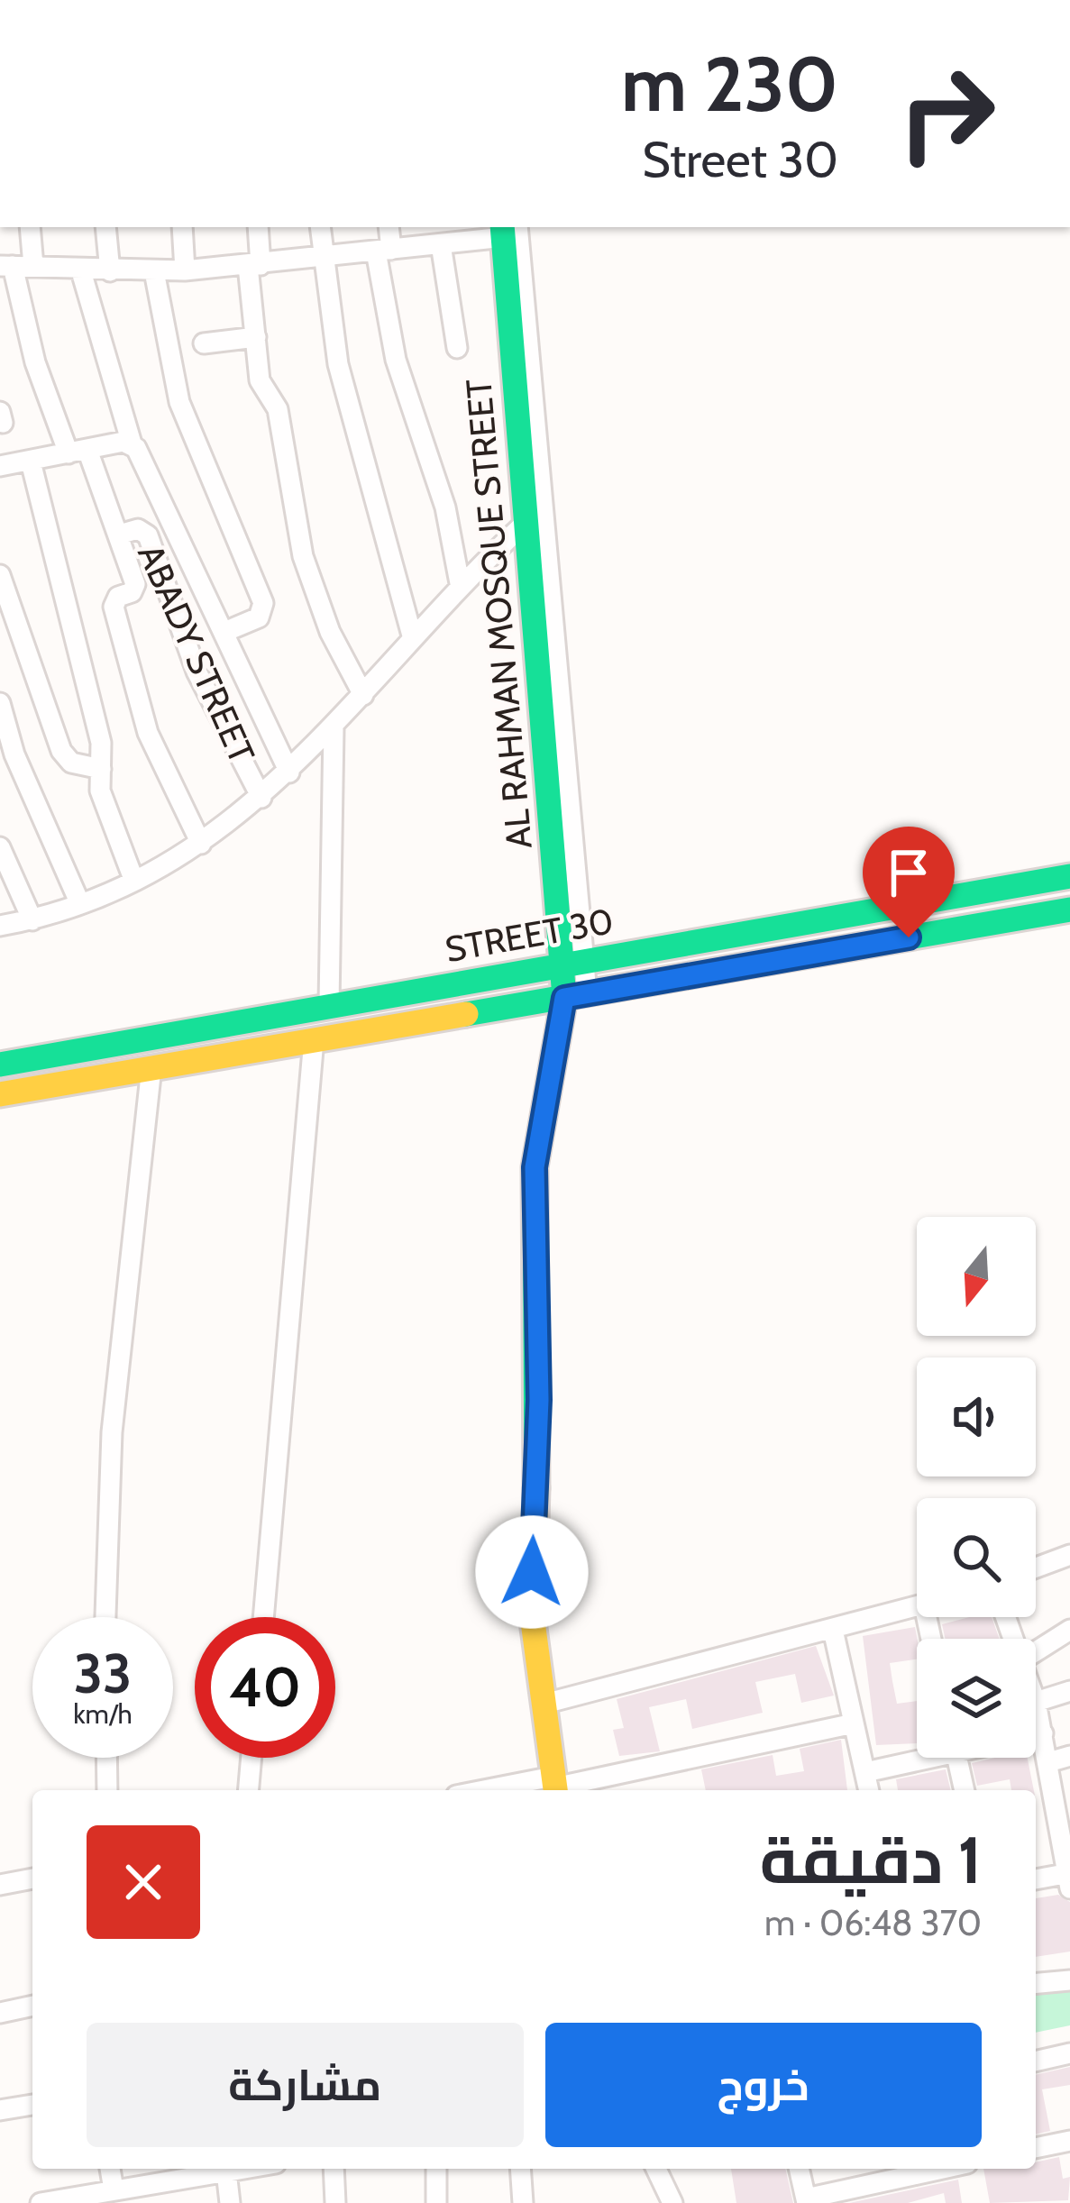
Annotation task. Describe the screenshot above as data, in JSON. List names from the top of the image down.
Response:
{
  "streets": {
    "street": ["AL RAHMAN MOSQUE STREET", "ABADY STREET", "STREET 30"]
  },
  "crossings": [
    ["AL RAHMAN MOSQUE STREET", "STREET 30"]
  ],
  "north": "bottom",
  "page": {
    "turn": ["230 m", "Street 30"],
    "speed": "33 km/h",
    "limit": "40",
    "heading": ["1 دقيقة", "370 m · 06:48"],
    "buttons": ["خروج", "مشاركة"]
  }
}
